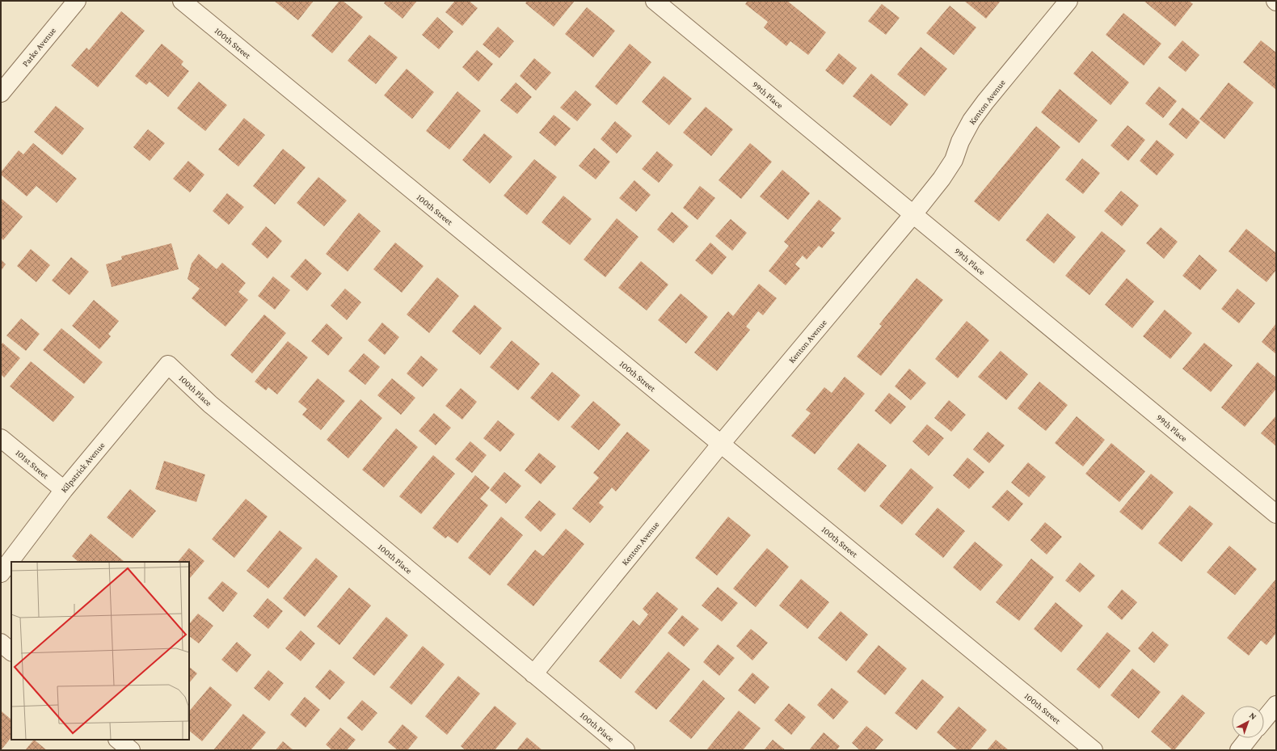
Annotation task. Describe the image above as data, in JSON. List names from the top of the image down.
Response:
{
  "streets": {
    "street": [
      "100th Street",
      "Parke Avenue",
      "99th Place",
      "Kenton Avenue",
      "100th Place",
      "101st Street",
      "Kilpatrick Avenue"
    ]
  },
  "crossings": [
    ["100th Street", "Kenton Avenue"],
    ["99th Place", "Kenton Avenue"],
    ["Kenton Avenue", "100th Place"],
    ["100th Place", "Kilpatrick Avenue"],
    ["101st Street", "Kilpatrick Avenue"]
  ],
  "north": "top right"
}
